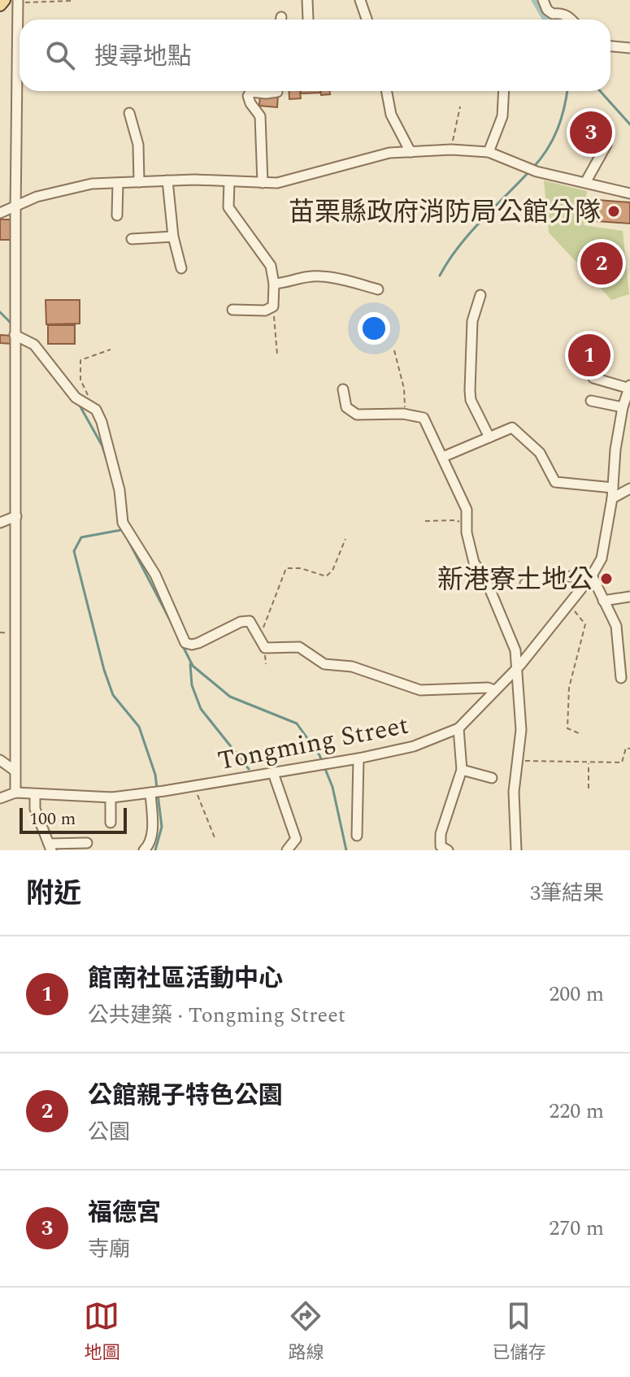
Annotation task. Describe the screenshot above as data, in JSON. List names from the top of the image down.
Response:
{
  "streets": {
    "street": ["Tongming Street"]
  },
  "places": ["苗栗縣政府消防局公館分隊", "新港寮土地公"],
  "scale_bar": "100 m",
  "page": {
    "search": "搜尋地點",
    "pins": ["3", "2", "1"],
    "scale": "100 m",
    "heading": ["附近", "3筆結果"],
    "list": [
      {
        "mark": "1",
        "name": "館南社區活動中心",
        "note": "公共建築 · Tongming Street",
        "value": "200 m"
      },
      {
        "mark": "2",
        "name": "公館親子特色公園",
        "note": "公園",
        "value": "220 m"
      },
      {
        "mark": "3",
        "name": "福德宮",
        "note": "寺廟",
        "value": "270 m"
      }
    ],
    "nav": ["地圖", "路線", "已儲存"]
  }
}
